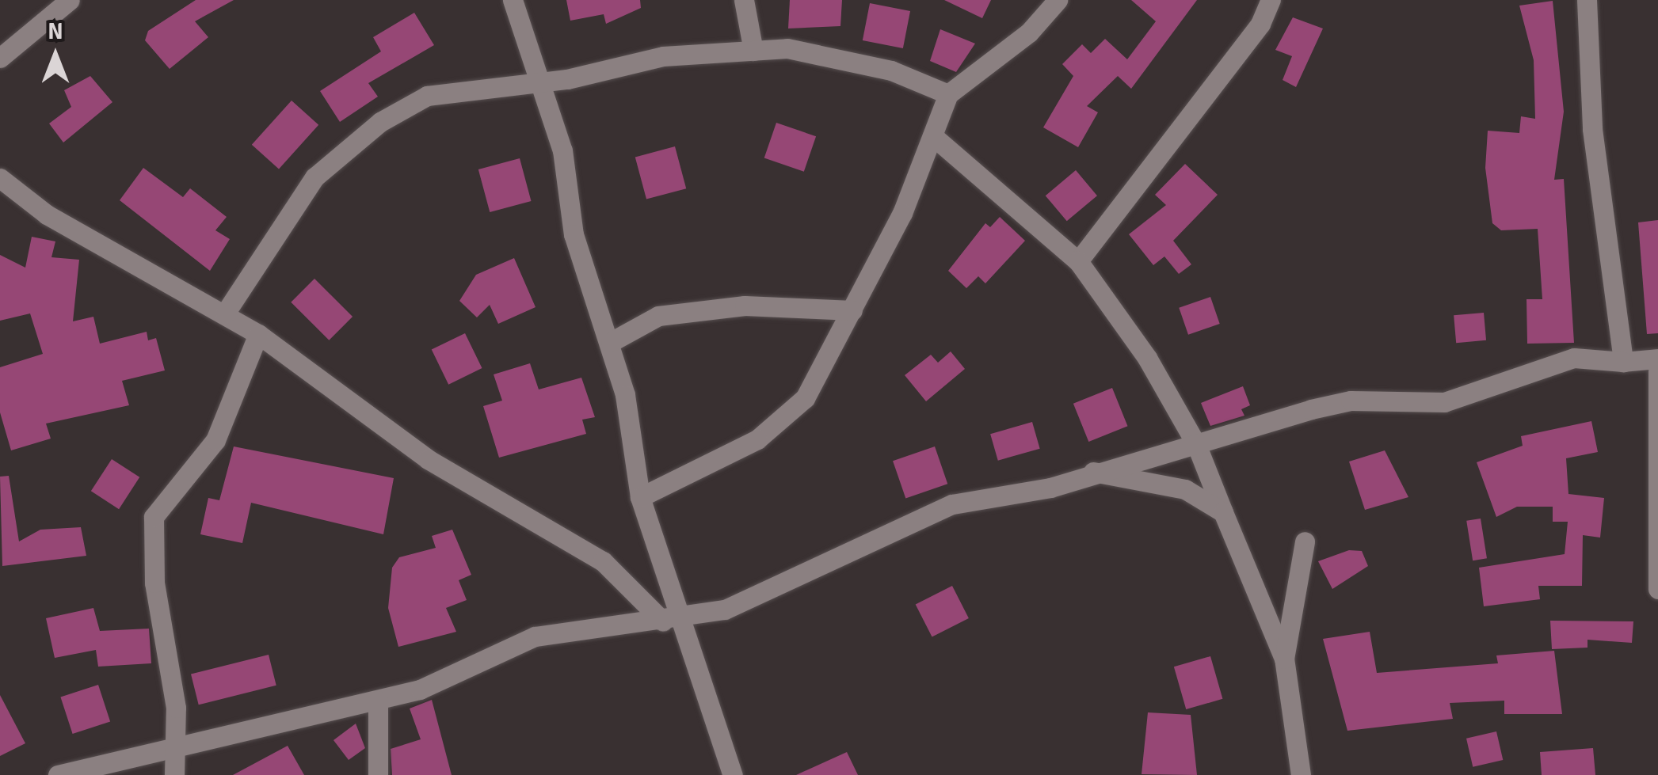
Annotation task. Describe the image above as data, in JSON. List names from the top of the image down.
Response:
{
  "north": "top"
}
